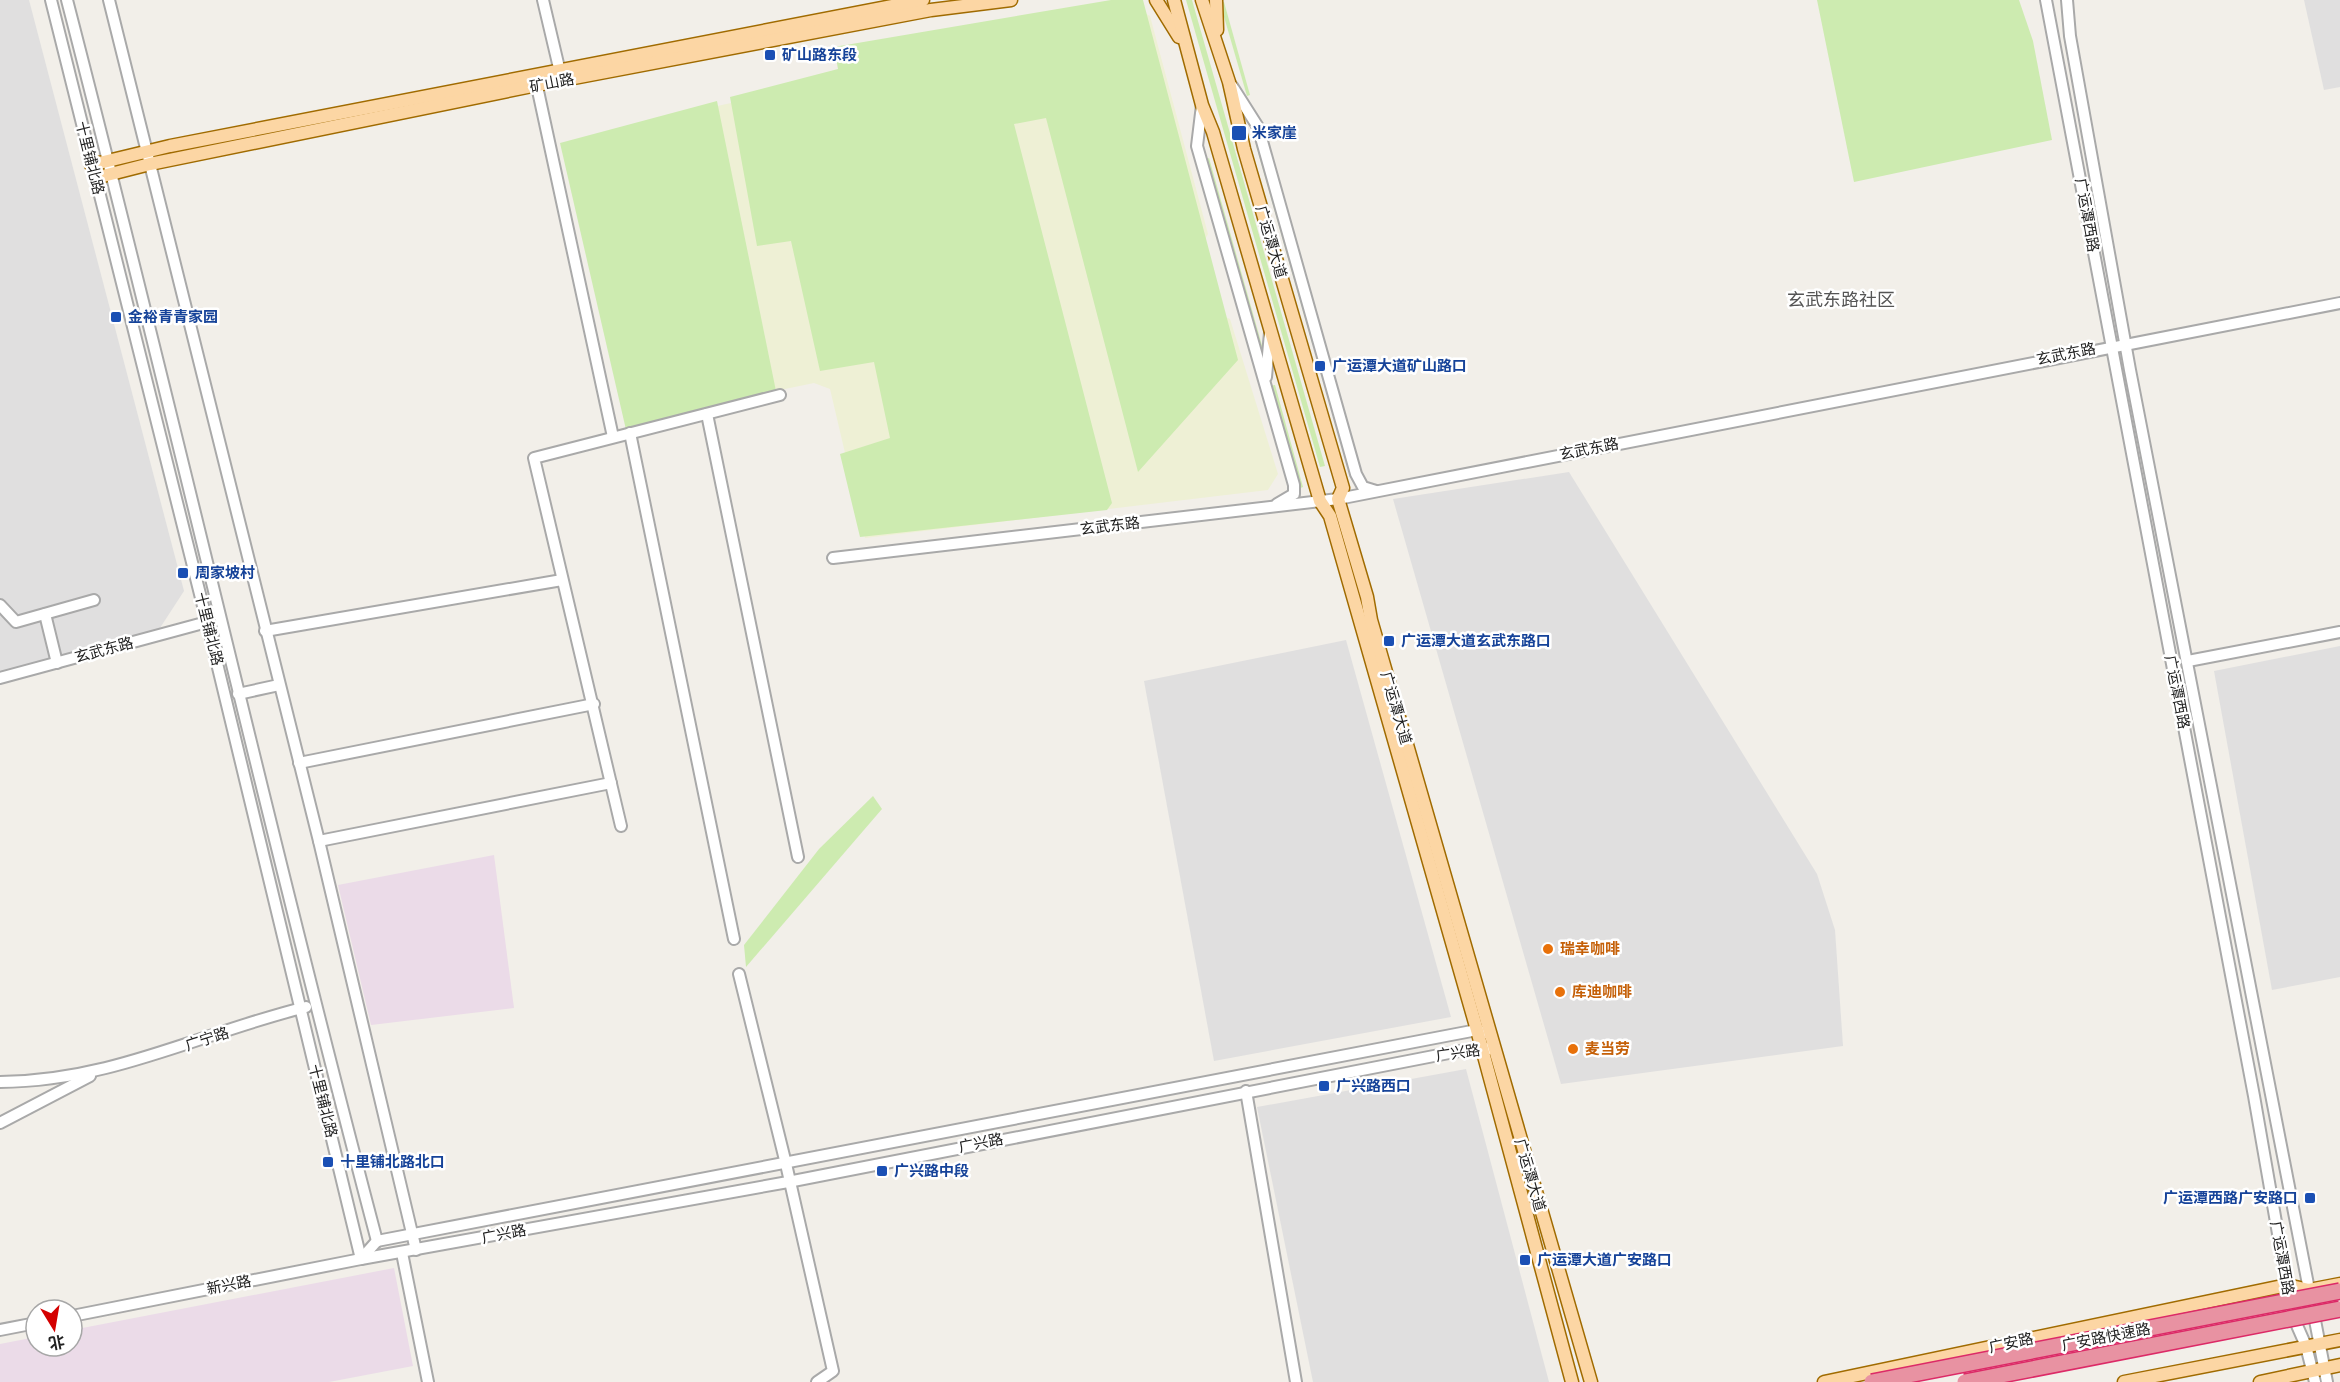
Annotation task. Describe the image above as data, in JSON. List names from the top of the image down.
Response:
{
  "streets": {
    "highway": ["广安路快速路"],
    "main road": ["矿山路", "广运潭大道", "广安路"],
    "street": [
      "十里铺北路",
      "广运潭西路",
      "玄武东路",
      "广宁路",
      "广兴路",
      "新兴路"
    ]
  },
  "crossings": [
    ["矿山路", "十里铺北路"],
    ["十里铺北路", "玄武东路"],
    ["十里铺北路", "广宁路"],
    ["十里铺北路", "广兴路"],
    ["十里铺北路", "新兴路"],
    ["广运潭西路", "玄武东路"],
    ["广运潭西路", "广安路"],
    ["广运潭大道", "玄武东路"],
    ["广运潭大道", "广兴路"],
    ["广兴路", "新兴路"]
  ],
  "districts": ["玄武东路社区"],
  "places": {
    "transit": [
      "矿山路东段",
      "米家崖",
      "金裕青青家园",
      "广运潭大道矿山路口",
      "周家坡村",
      "广运潭大道玄武东路口",
      "广兴路西口",
      "十里铺北路北口",
      "广兴路中段",
      "广运潭西路广安路口",
      "广运潭大道广安路口"
    ],
    "other": ["瑞幸咖啡", "库迪咖啡", "麦当劳"]
  },
  "north": "bottom"
}
